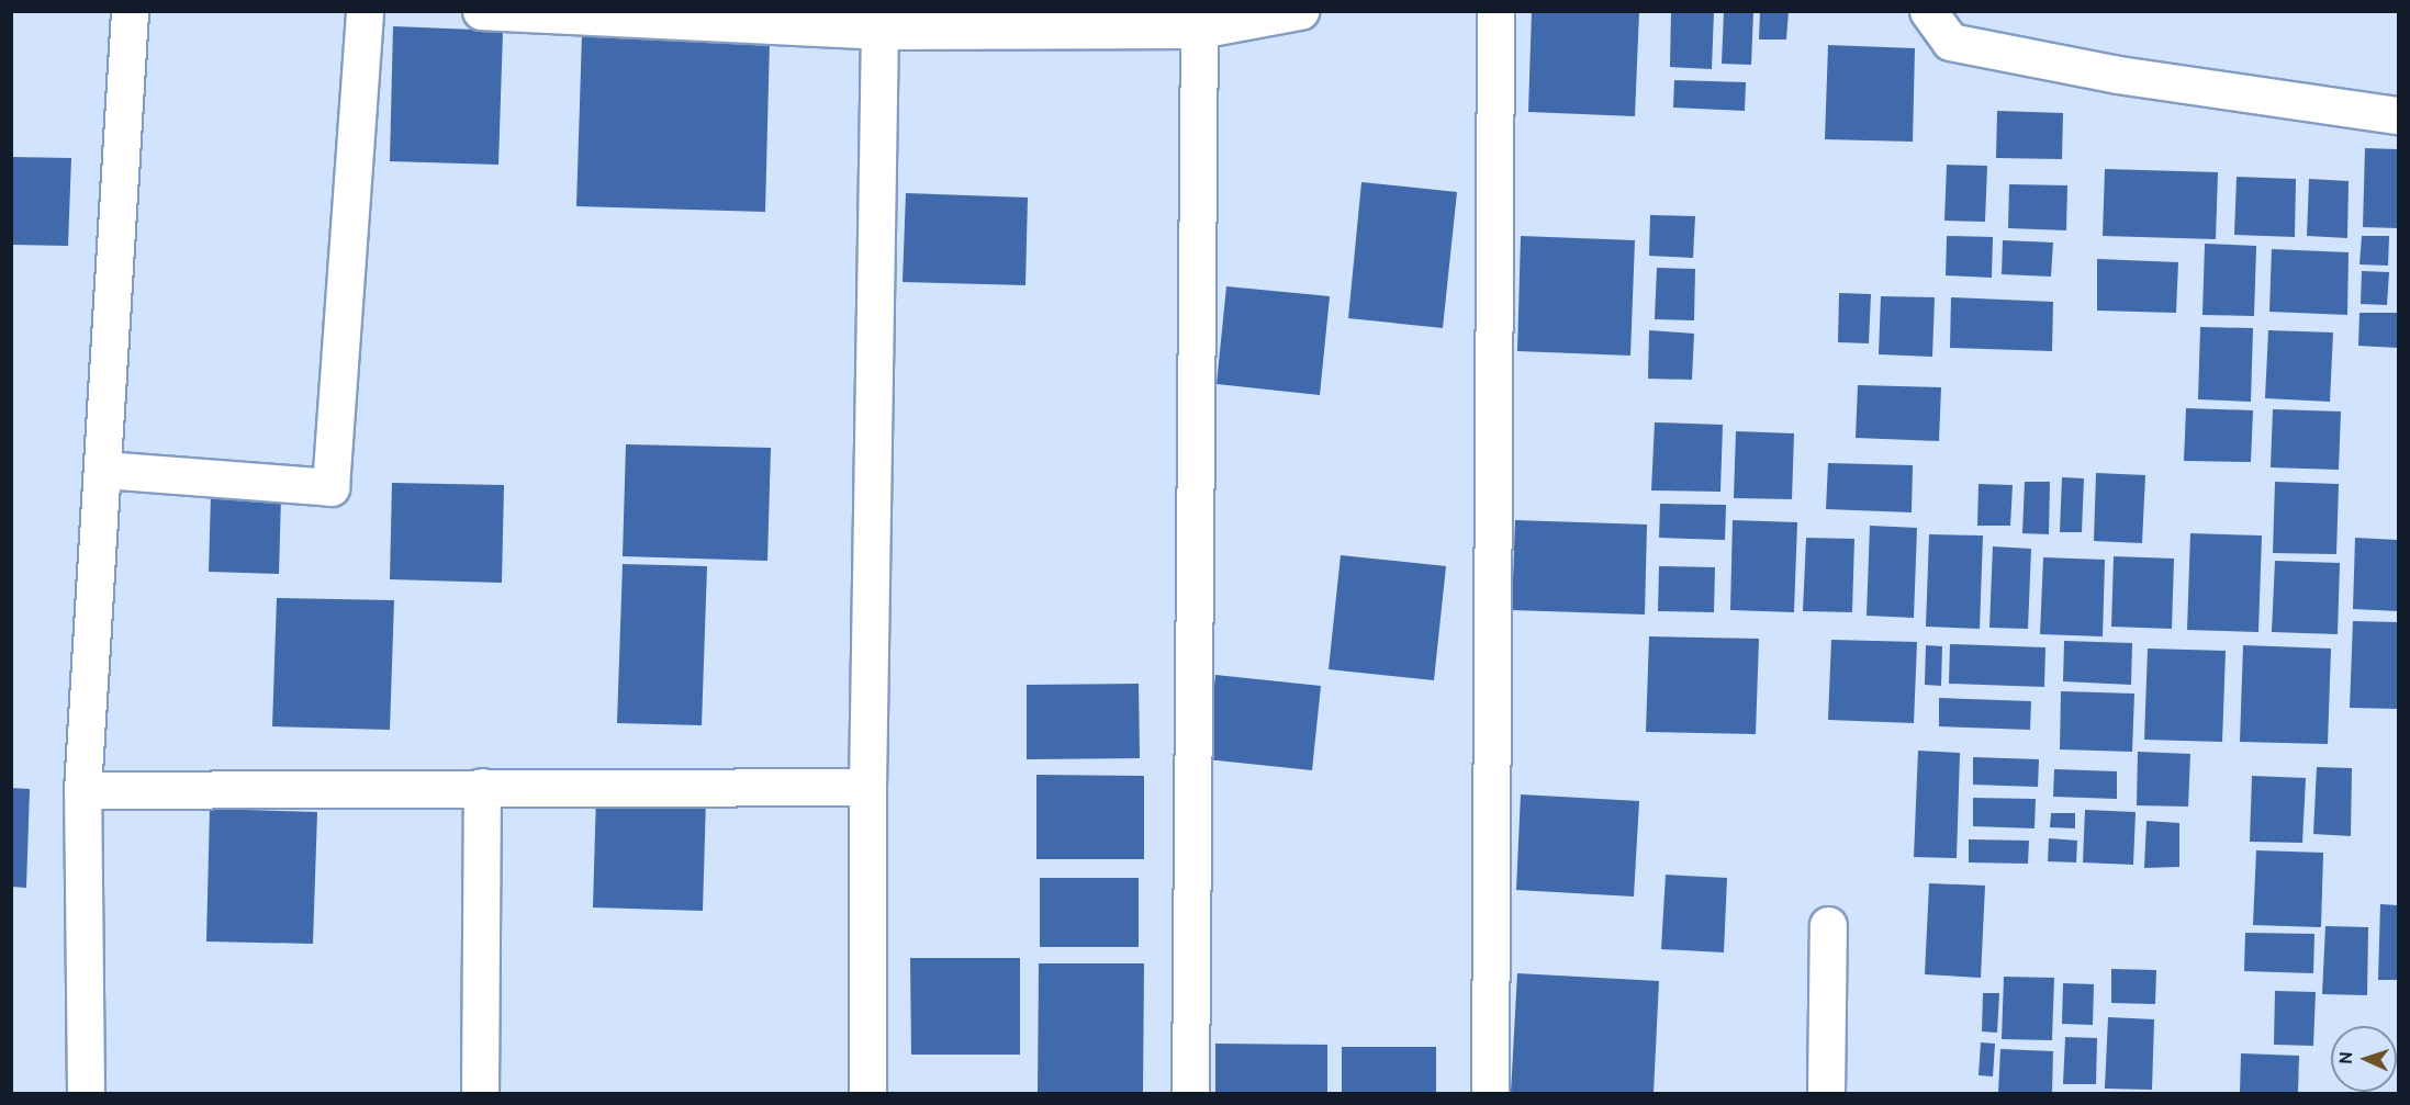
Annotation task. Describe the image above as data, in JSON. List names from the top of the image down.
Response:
{
  "north": "left"
}
